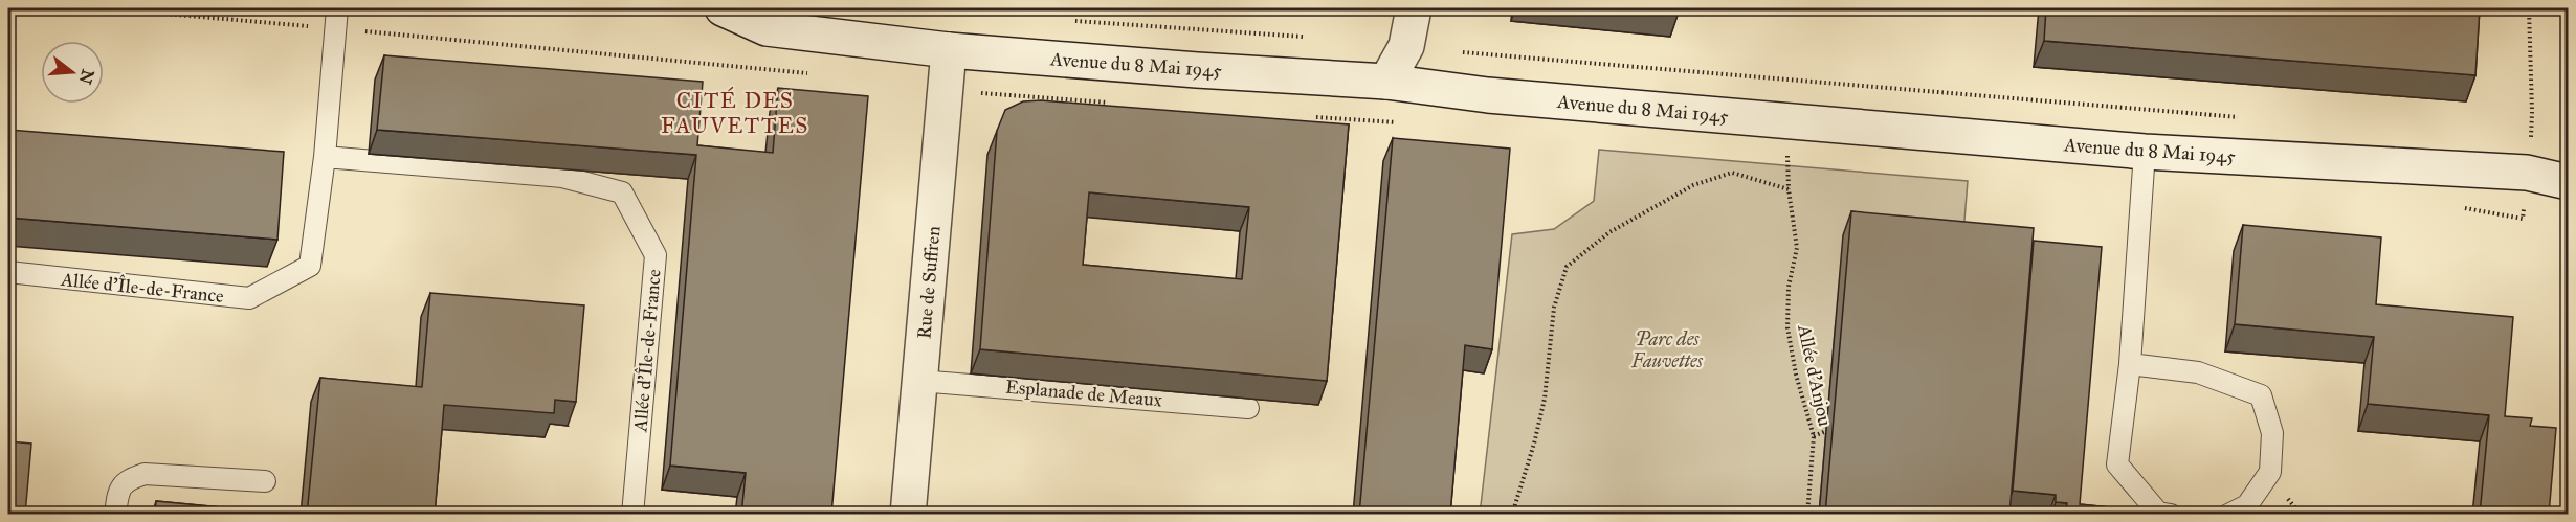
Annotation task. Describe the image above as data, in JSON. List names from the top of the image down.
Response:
{
  "streets": {
    "street": ["Avenue du 8 Mai 1945", "Rue de Suffren"],
    "lane": ["Allée d'Île-de-France", "Esplanade de Meaux"],
    "path": ["Allée d'Anjou"]
  },
  "crossings": [
    ["Avenue du 8 Mai 1945", "Rue de Suffren"],
    ["Rue de Suffren", "Esplanade de Meaux"]
  ],
  "districts": ["CITÉ DES FAUVETTES"],
  "parks": ["Parc des Fauvettes"],
  "north": "right"
}
